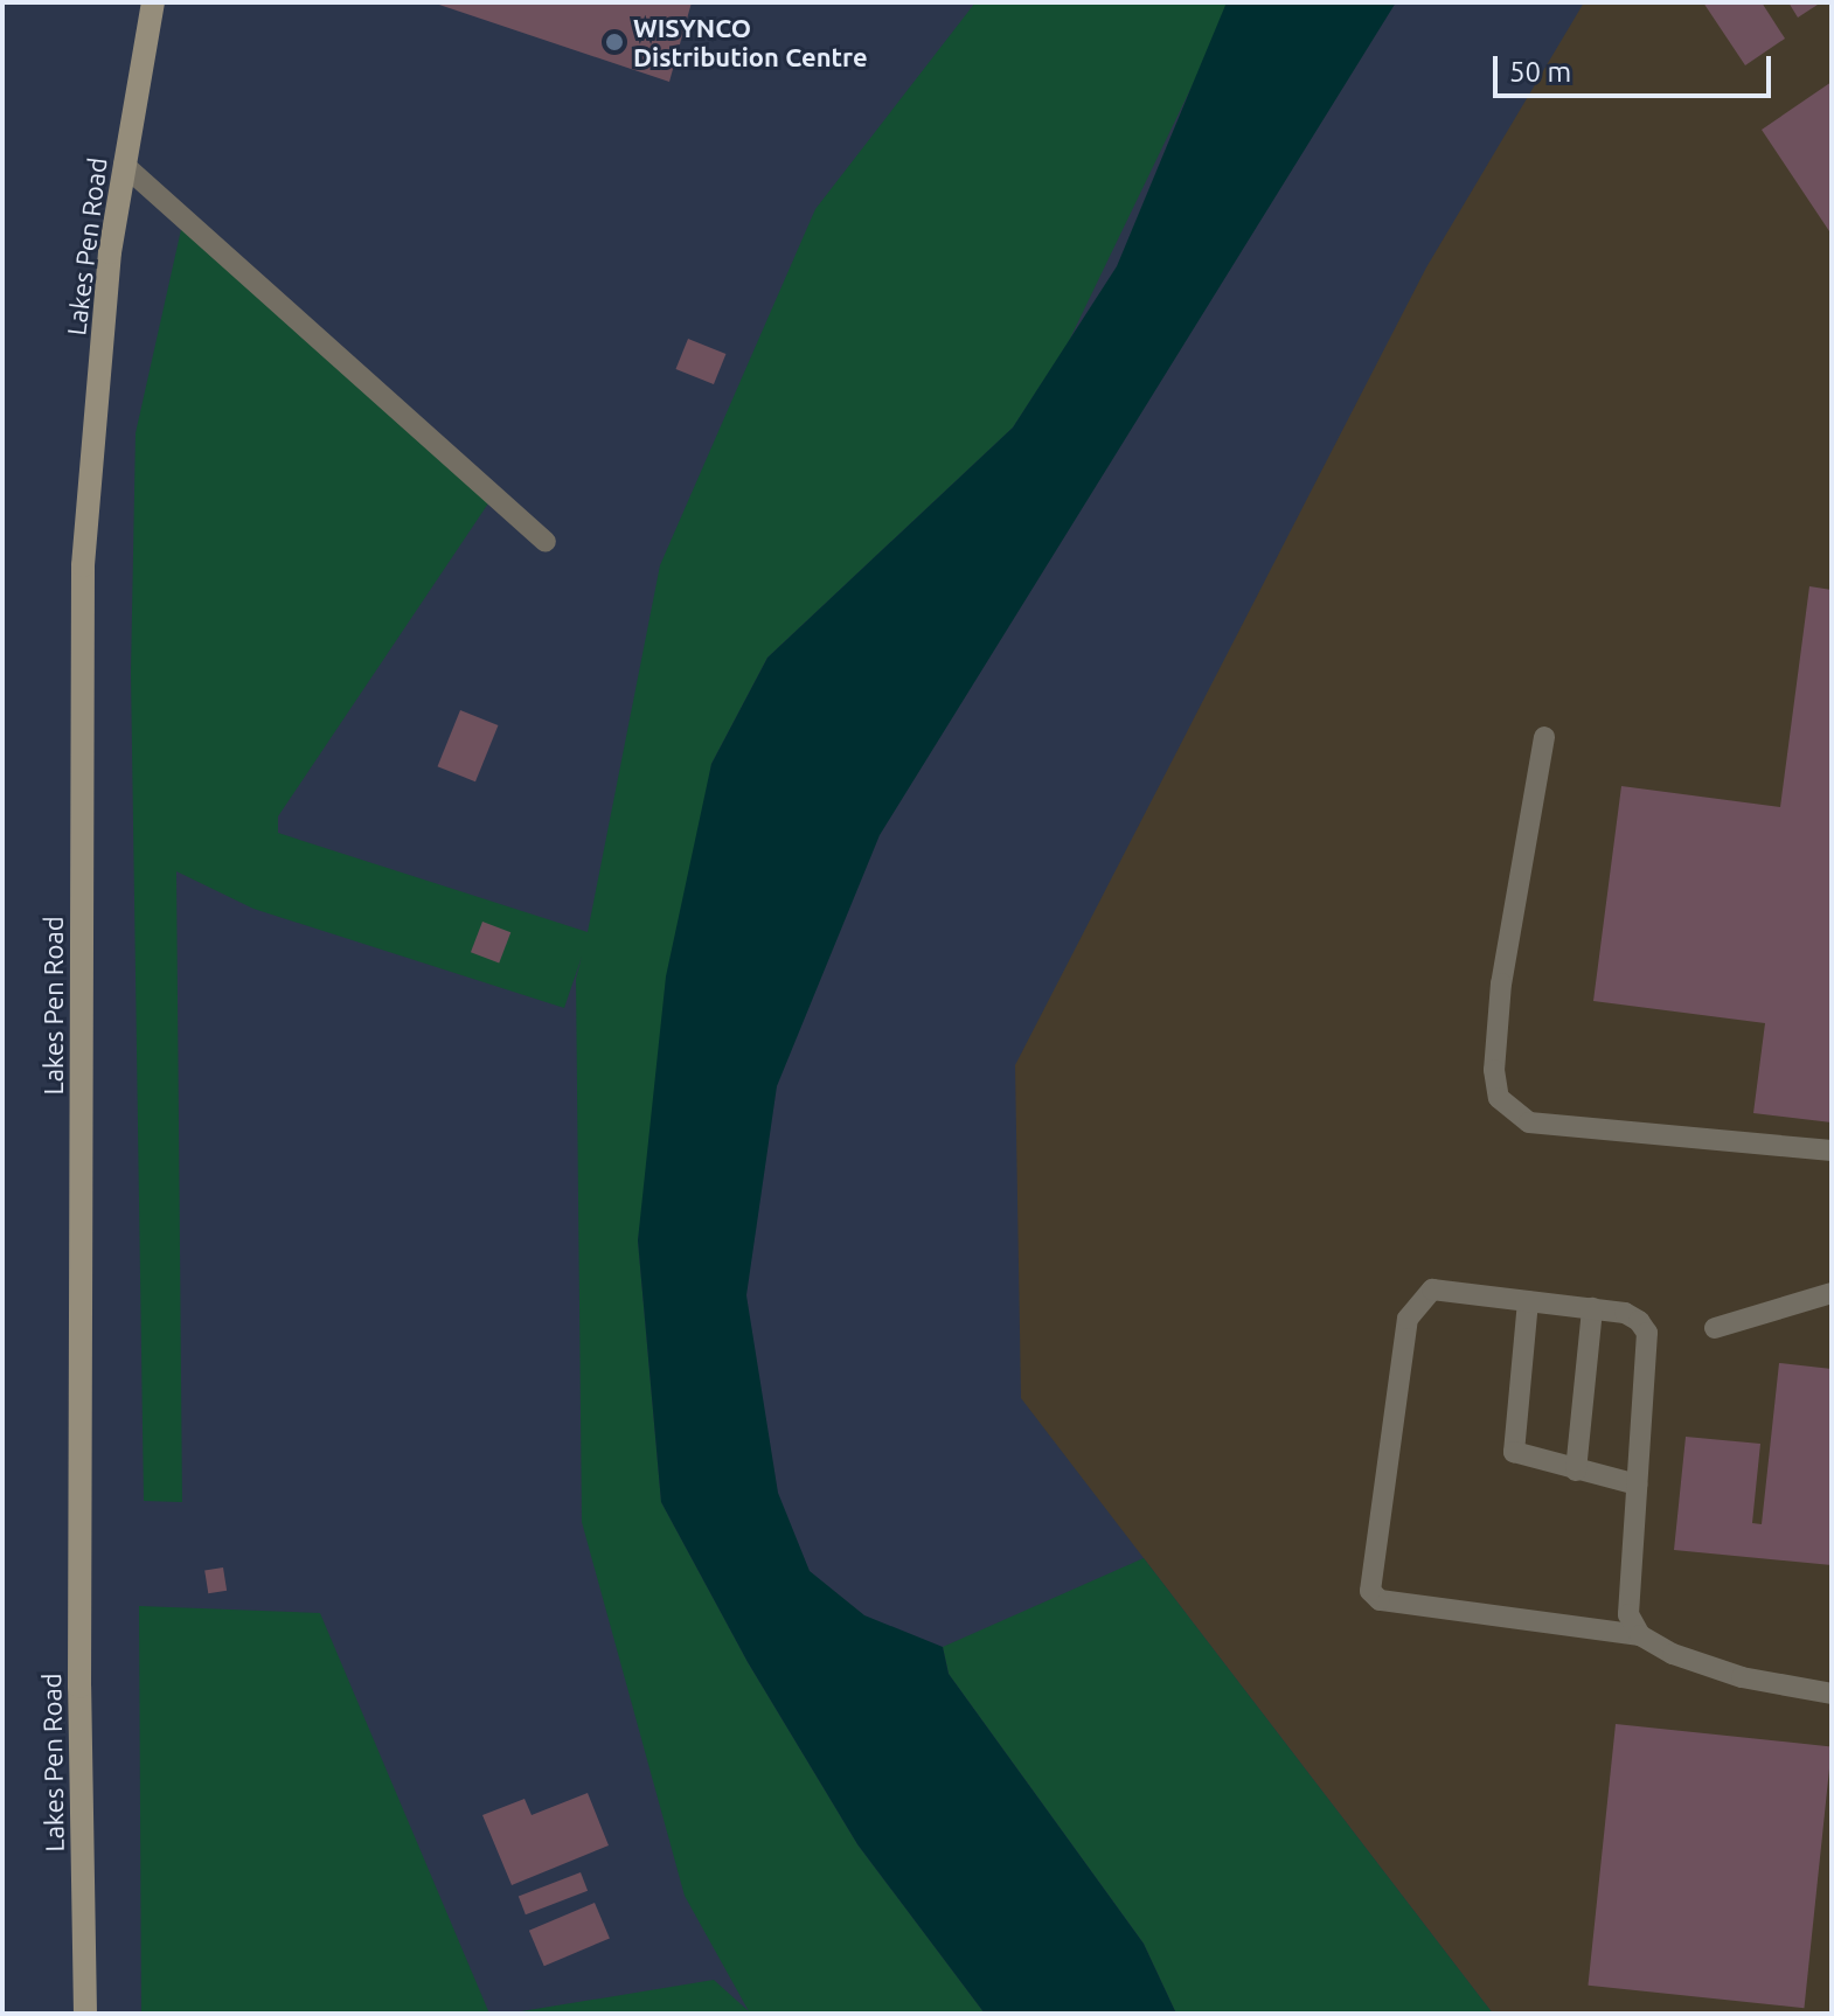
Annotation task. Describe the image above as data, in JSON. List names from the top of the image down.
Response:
{
  "streets": {
    "street": ["Lakes Pen Road"]
  },
  "places": ["WISYNCO Distribution Centre"],
  "scale_bar": "50 m"
}
